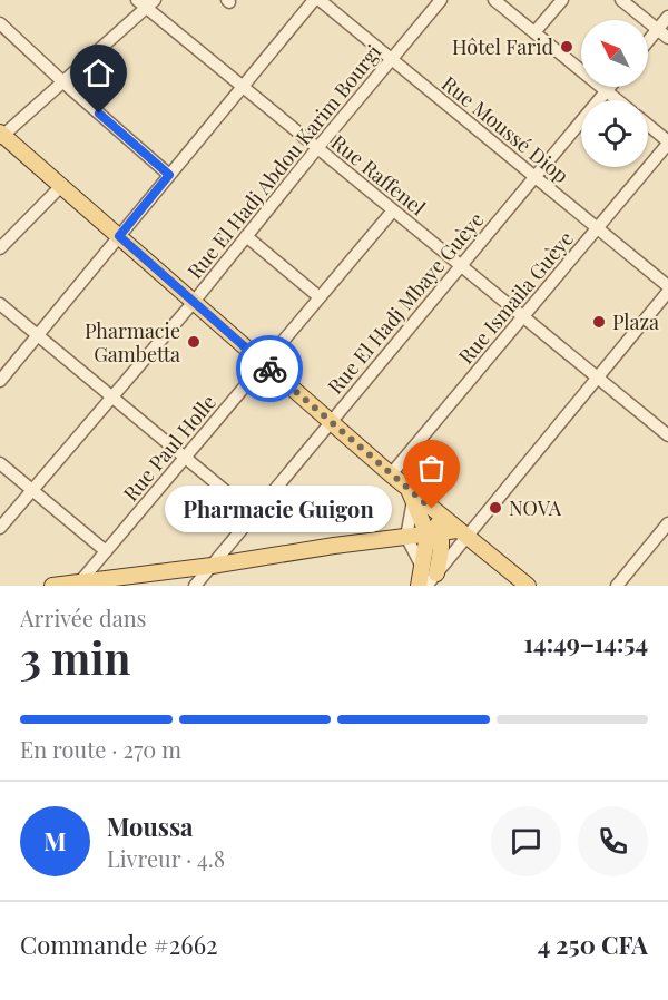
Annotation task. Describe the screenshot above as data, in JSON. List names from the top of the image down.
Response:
{
  "streets": {
    "street": [
      "Rue Moussé Diop",
      "Rue El Hadj Abdou Karim Bourgi",
      "Rue Raffenel",
      "Rue Ismaila Guèye",
      "Rue El Hadj Mbaye Guèye",
      "Rue Paul Holle"
    ]
  },
  "crossings": [
    ["Rue Moussé Diop", "Rue El Hadj Abdou Karim Bourgi"],
    ["Rue Moussé Diop", "Rue Ismaila Guèye"],
    ["Rue Moussé Diop", "Rue El Hadj Mbaye Guèye"],
    ["Rue El Hadj Abdou Karim Bourgi", "Rue Raffenel"],
    ["Rue Raffenel", "Rue Ismaila Guèye"],
    ["Rue Raffenel", "Rue El Hadj Mbaye Guèye"],
    ["Rue Raffenel", "Rue Paul Holle"]
  ],
  "places": [
    "Hôtel Farid",
    "Plaza",
    "Pharmacie Gambetta",
    "NOVA",
    "Pharmacie Guigon"
  ],
  "north": "top left",
  "page": {
    "bubble": "Pharmacie Guigon",
    "heading": ["3 min", "Arrivée dans", "14:49–14:54"],
    "panel": [
      "Moussa",
      "Livreur · 4.8",
      "Commande #2662",
      "4 250 CFA"
    ],
    "bar": "En route · 270 m",
    "round": "M"
  }
}
